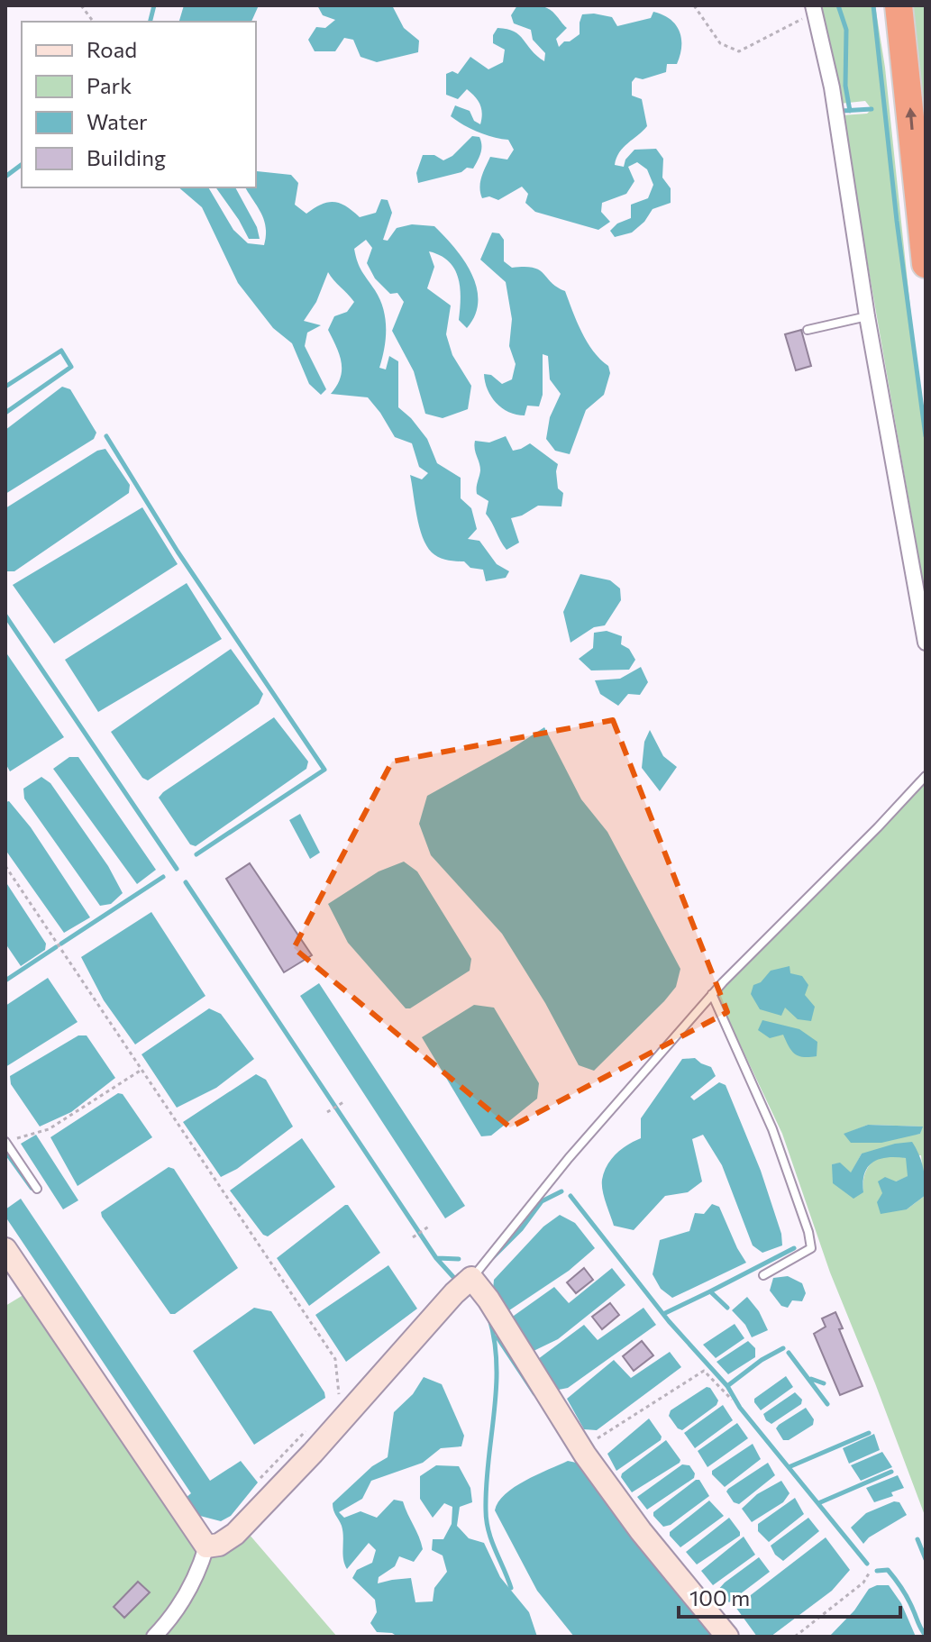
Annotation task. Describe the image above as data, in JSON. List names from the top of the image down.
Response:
{
  "legend": [
    "Road",
    "Park",
    "Water",
    "Building"
  ],
  "scale_bar": "100 m"
}
